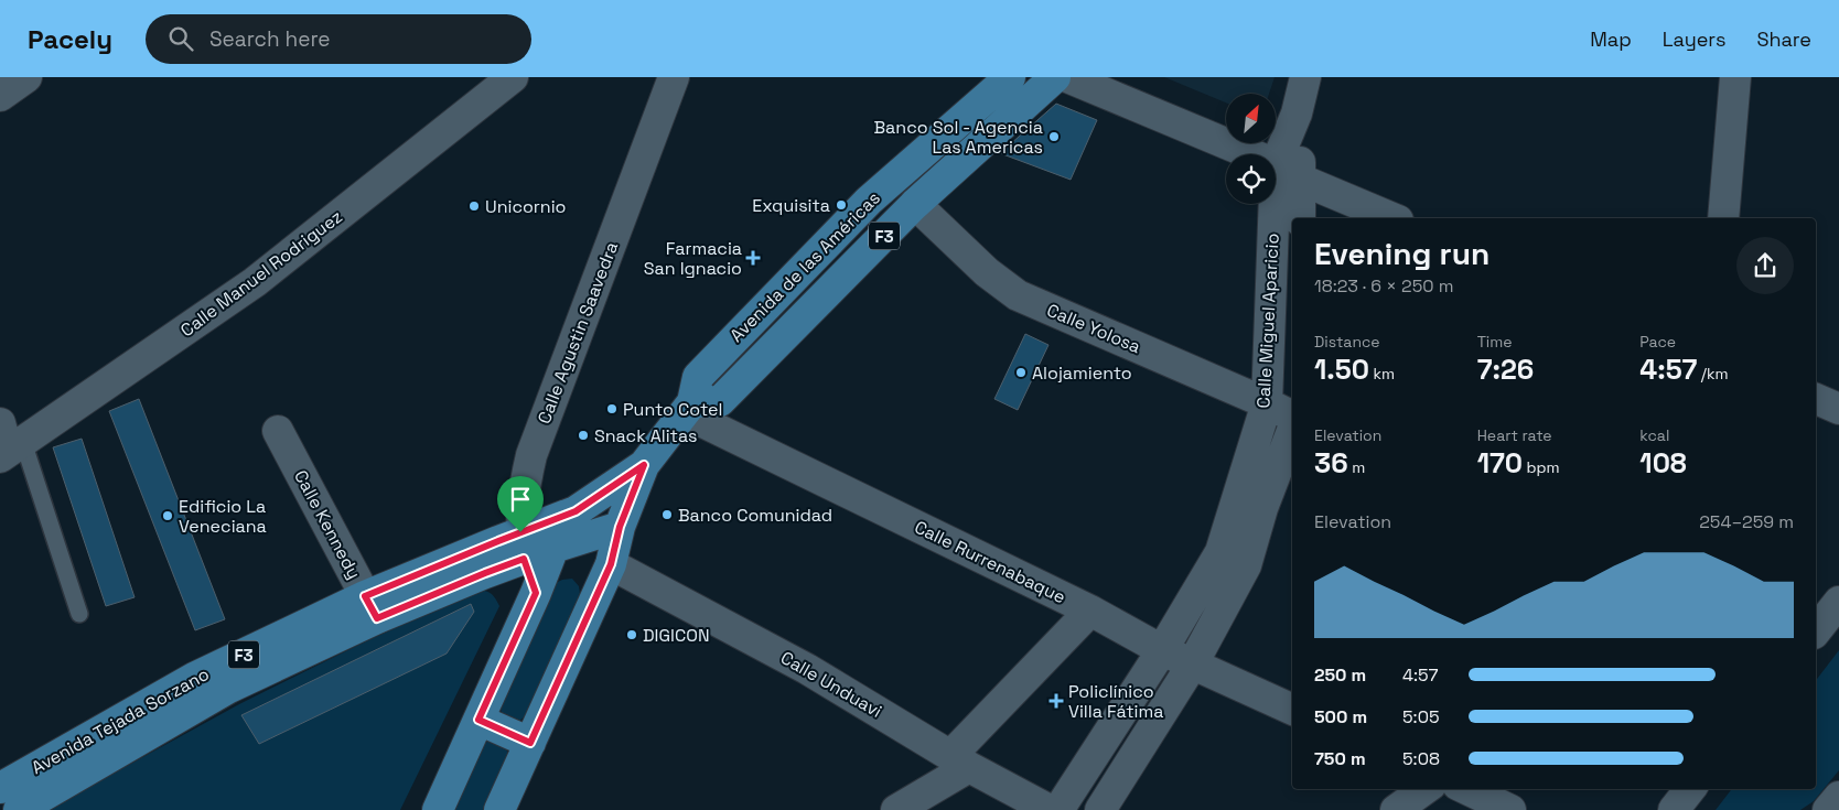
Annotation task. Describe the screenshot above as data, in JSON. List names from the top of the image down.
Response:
{
  "streets": {
    "main road": ["F3", "Avenida de las Américas", "Avenida Tejada Sorzano"],
    "street": [
      "Calle Manuel Rodriguez",
      "Calle Miguel Aparicio",
      "Calle Yolosa",
      "Calle Agustin Saavedra",
      "Calle Kennedy",
      "Calle Rurrenabaque",
      "Calle Unduavi"
    ]
  },
  "crossings": [
    ["F3", "Avenida de las Américas"],
    ["F3", "Avenida Tejada Sorzano"],
    ["Avenida de las Américas", "Calle Yolosa"],
    ["Avenida de las Américas", "Calle Rurrenabaque"],
    ["Calle Miguel Aparicio", "Calle Yolosa"],
    ["Calle Miguel Aparicio", "Calle Rurrenabaque"],
    ["Calle Agustin Saavedra", "Avenida Tejada Sorzano"],
    ["Calle Kennedy", "Avenida Tejada Sorzano"]
  ],
  "places": {
    "other": [
      "Banco Sol - Agencia Las Americas",
      "Exquisita",
      "Unicornio",
      "Alojamiento",
      "Punto Cotel",
      "Snack Alitas",
      "Banco Comunidad",
      "Edificio La Veneciana",
      "DIGICON"
    ],
    "health": ["Farmacia San Ignacio", "Policlínico Villa Fátima"]
  },
  "north": "top right",
  "page": {
    "header": "Pacely",
    "search": "Search here",
    "nav": ["Map", "Layers", "Share"],
    "heading": ["Evening run", "18:23 · 6 × 250 m"],
    "stats": [
      ["Distance", "1.50 km"],
      ["Time", "7:26"],
      ["Pace", "4:57 /km"],
      ["Elevation", "36 m"],
      ["Heart rate", "170 bpm"],
      ["kcal", "108"]
    ],
    "chart": ["Elevation", "254–259 m"],
    "list": [
      {
        "name": "250 m",
        "note": "4:57"
      },
      {
        "name": "500 m",
        "note": "5:05"
      },
      {
        "name": "750 m",
        "note": "5:08"
      }
    ]
  }
}
